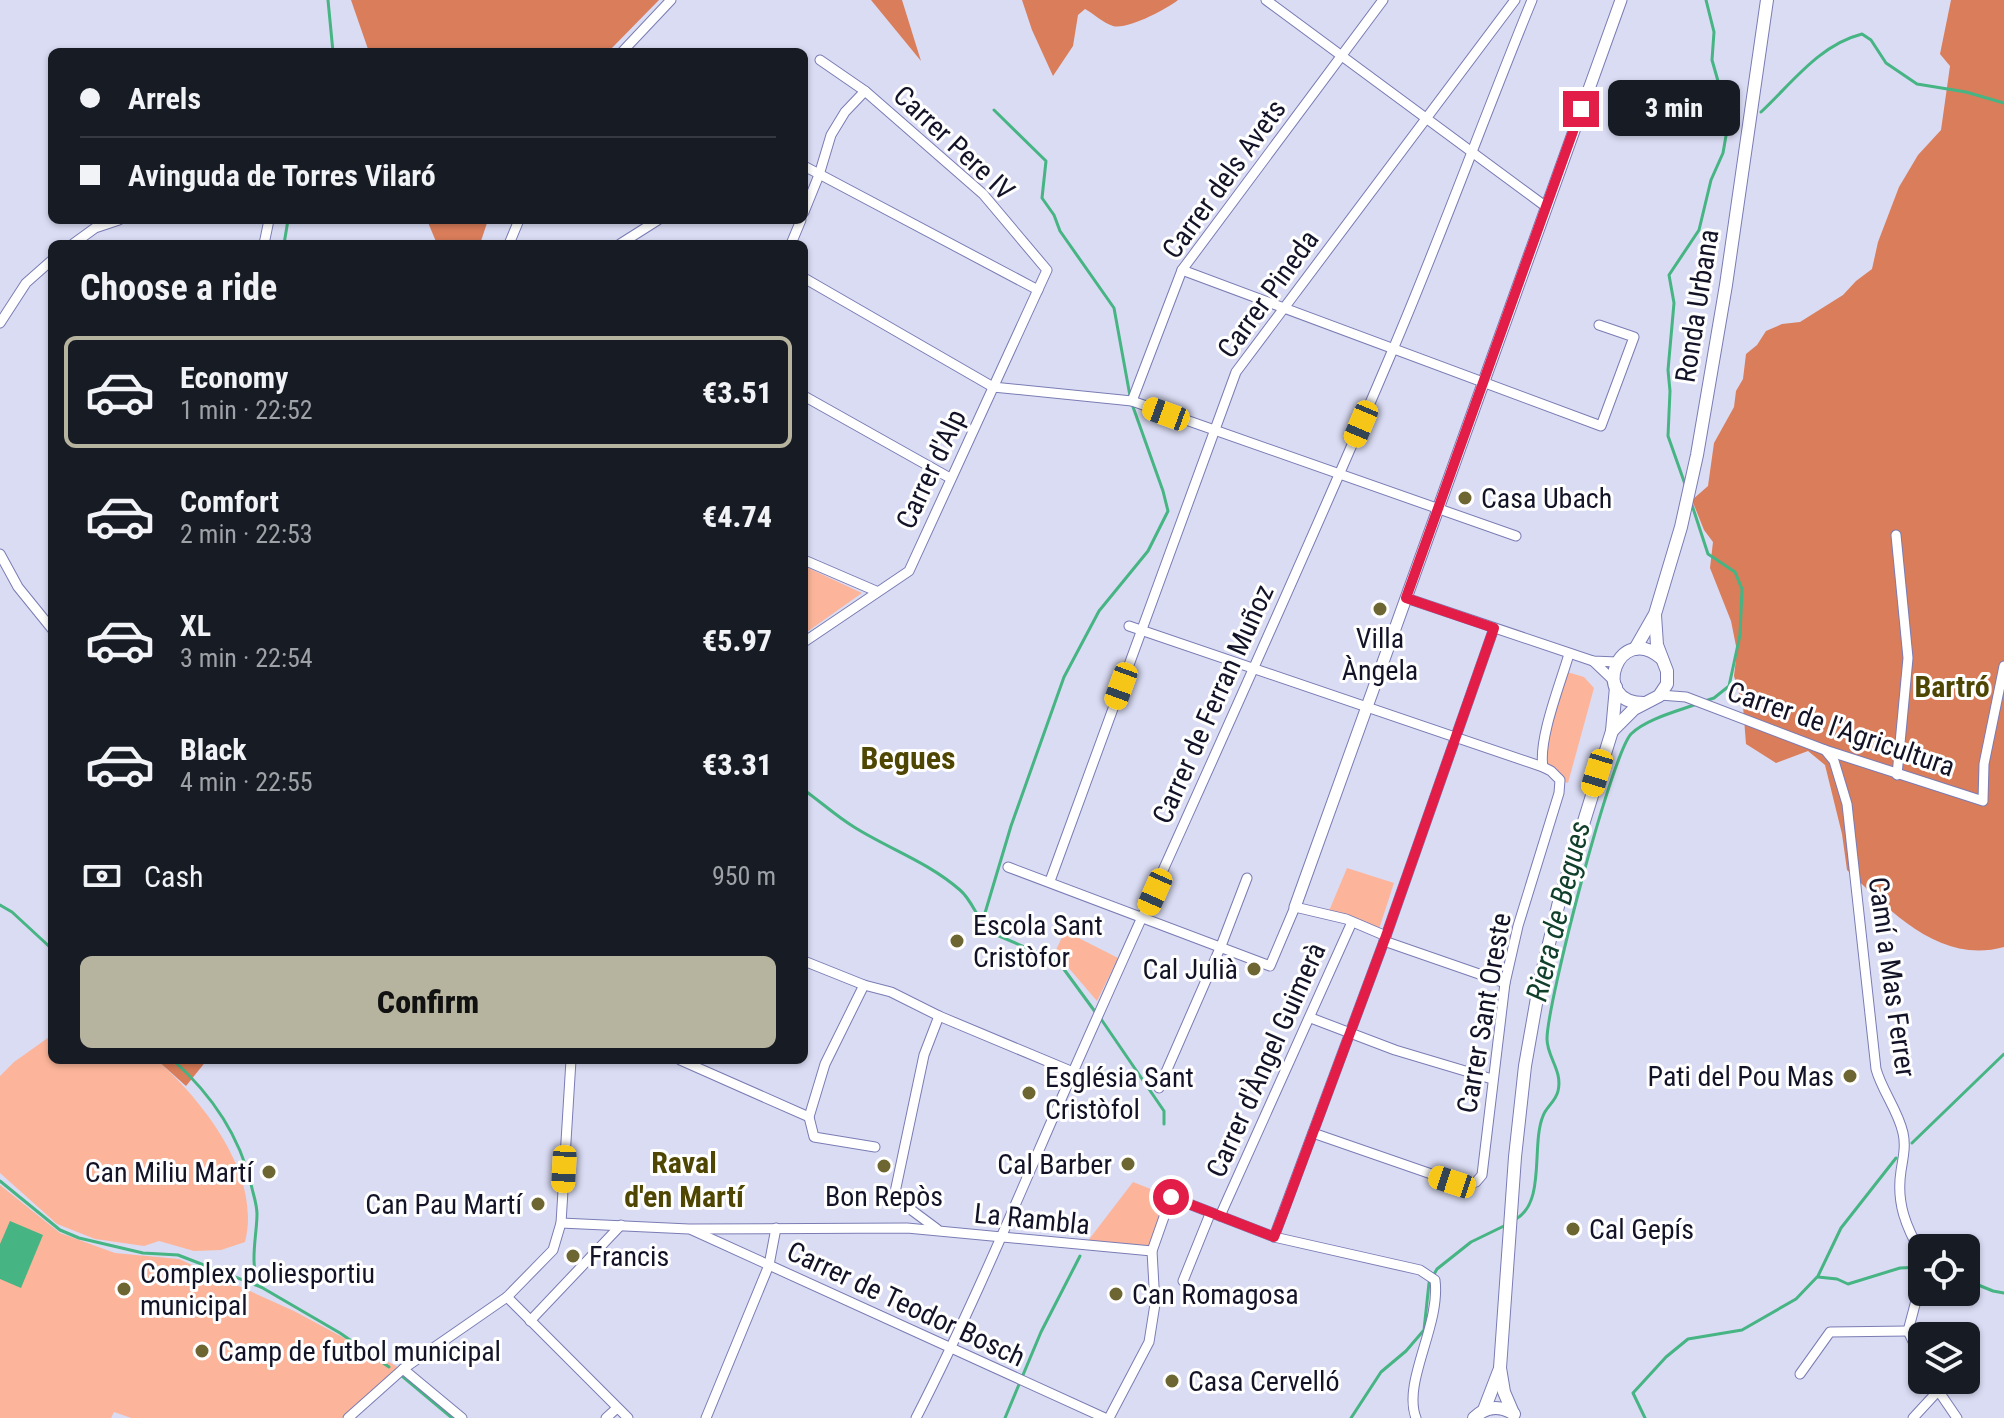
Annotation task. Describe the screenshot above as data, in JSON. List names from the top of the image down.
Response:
{
  "streets": {
    "main road": ["Ronda Urbana"],
    "street": [
      "Carrer Pere IV",
      "Carrer dels Avets",
      "Carrer Pineda",
      "Carrer d'Alp",
      "Carrer de Ferran Muñoz",
      "Carrer de l'Agricultura",
      "Camí a Mas Ferrer",
      "Carrer Sant Oreste",
      "Carrer d'Àngel Guimerà",
      "La Rambla",
      "Carrer de Teodor Bosch"
    ]
  },
  "crossings": [
    ["Carrer Pere IV", "Carrer d'Alp"],
    ["Ronda Urbana", "Carrer de l'Agricultura"],
    ["Carrer de Ferran Muñoz", "La Rambla"],
    ["Carrer de Ferran Muñoz", "Carrer de Teodor Bosch"],
    ["Carrer de l'Agricultura", "Camí a Mas Ferrer"],
    ["La Rambla", "Carrer de Teodor Bosch"]
  ],
  "districts": ["Bartró", "Begues", "Raval d'en Martí"],
  "water": ["Riera de Begues"],
  "places": [
    "Casa Ubach",
    "Villa Àngela",
    "Escola Sant Cristòfor",
    "Cal Julià",
    "Pati del Pou Mas",
    "Església Sant Cristòfol",
    "Cal Barber",
    "Bon Repòs",
    "Can Miliu Martí",
    "Can Pau Martí",
    "Cal Gepís",
    "Francis",
    "Complex poliesportiu municipal",
    "Can Romagosa",
    "Camp de futbol municipal",
    "Casa Cervelló"
  ],
  "page": {
    "banner": ["Arrels", "Avinguda de Torres Vilaró"],
    "bubble": "3 min",
    "heading": "Choose a ride",
    "list": [
      {
        "name": "Economy",
        "note": "1 min · 22:52",
        "value": "€3.51"
      },
      {
        "name": "Comfort",
        "note": "2 min · 22:53",
        "value": "€4.74"
      },
      {
        "name": "XL",
        "note": "3 min · 22:54",
        "value": "€5.97"
      },
      {
        "name": "Black",
        "note": "4 min · 22:55",
        "value": "€3.31"
      }
    ],
    "pay": ["Cash", "950 m"],
    "buttons": "Confirm"
  }
}
